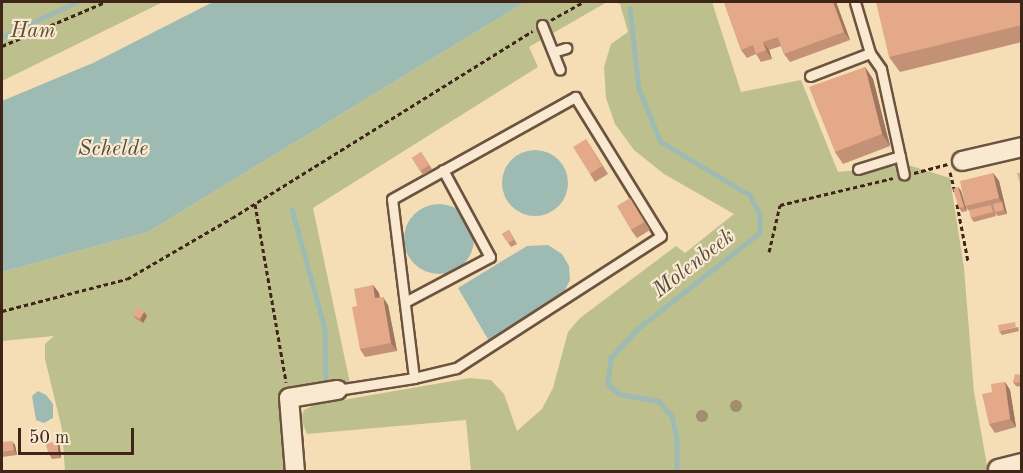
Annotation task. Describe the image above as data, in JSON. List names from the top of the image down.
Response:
{
  "water": ["Schelde", "Molenbeek"],
  "parks": ["Ham"],
  "scale_bar": "50 m"
}
